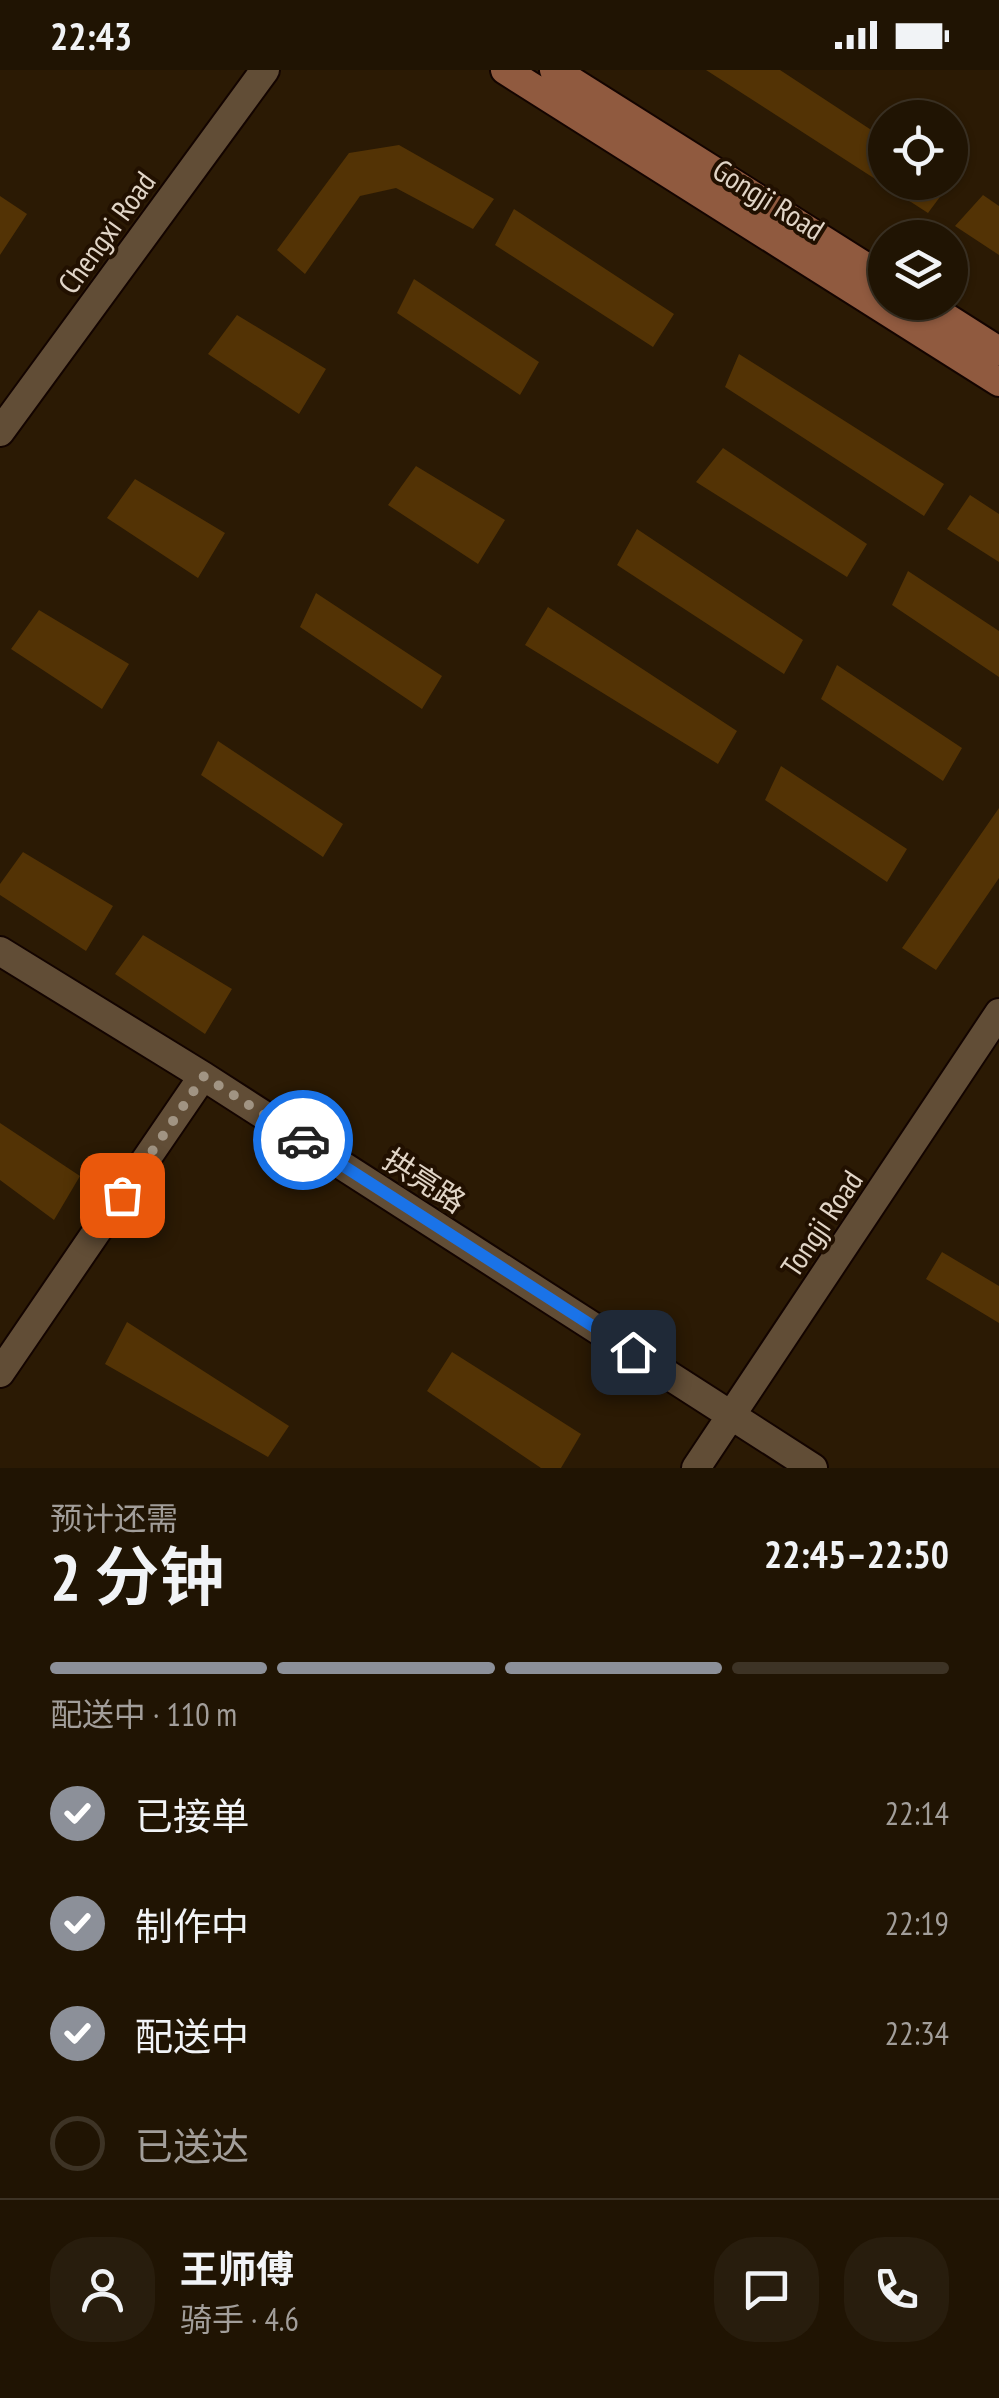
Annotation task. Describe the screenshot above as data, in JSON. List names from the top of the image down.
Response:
{
  "streets": {
    "main road": ["Gongji Road"],
    "street": ["Chengxi Road", "拱亮路", "Tongji Road"]
  },
  "crossings": [
    ["拱亮路", "Tongji Road"]
  ],
  "page": {
    "status": "22:43",
    "heading": ["2 分钟", "预计还需", "22:45–22:50"],
    "panel": ["王师傅", "骑手 · 4.6"],
    "bar": "配送中 · 110 m",
    "list": [
      ["已接单", "22:14"],
      ["制作中", "22:19"],
      ["配送中", "22:34"],
      "已送达"
    ]
  }
}
